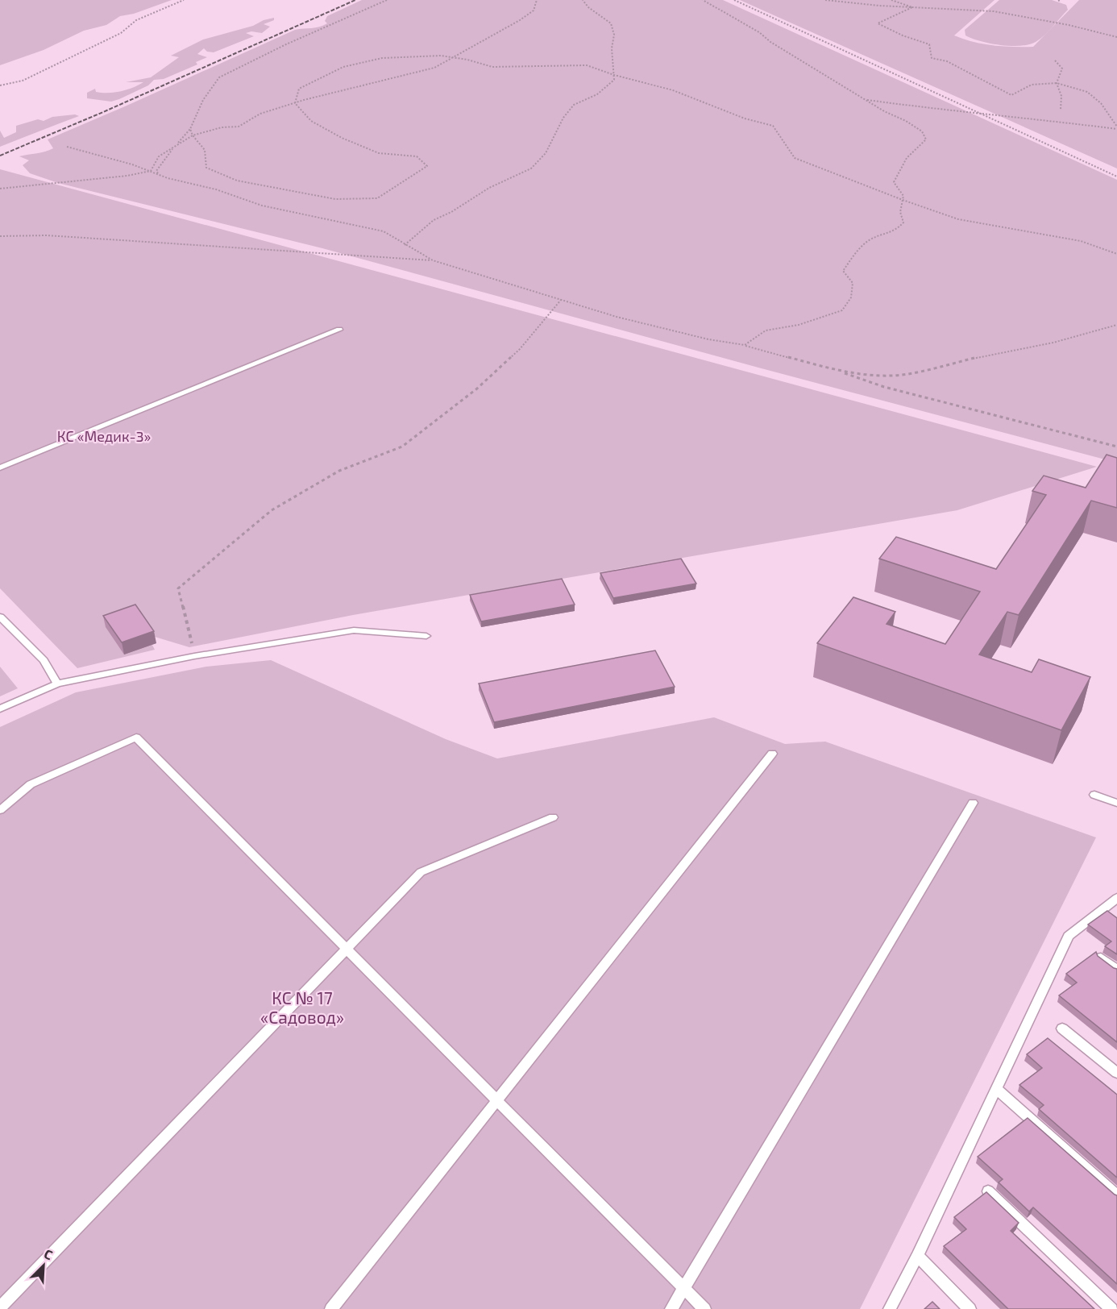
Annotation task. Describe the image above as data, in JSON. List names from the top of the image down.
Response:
{
  "parks": ["КС «Медик-3»", "КС № 17 «Садовод»"],
  "north": "top right"
}
